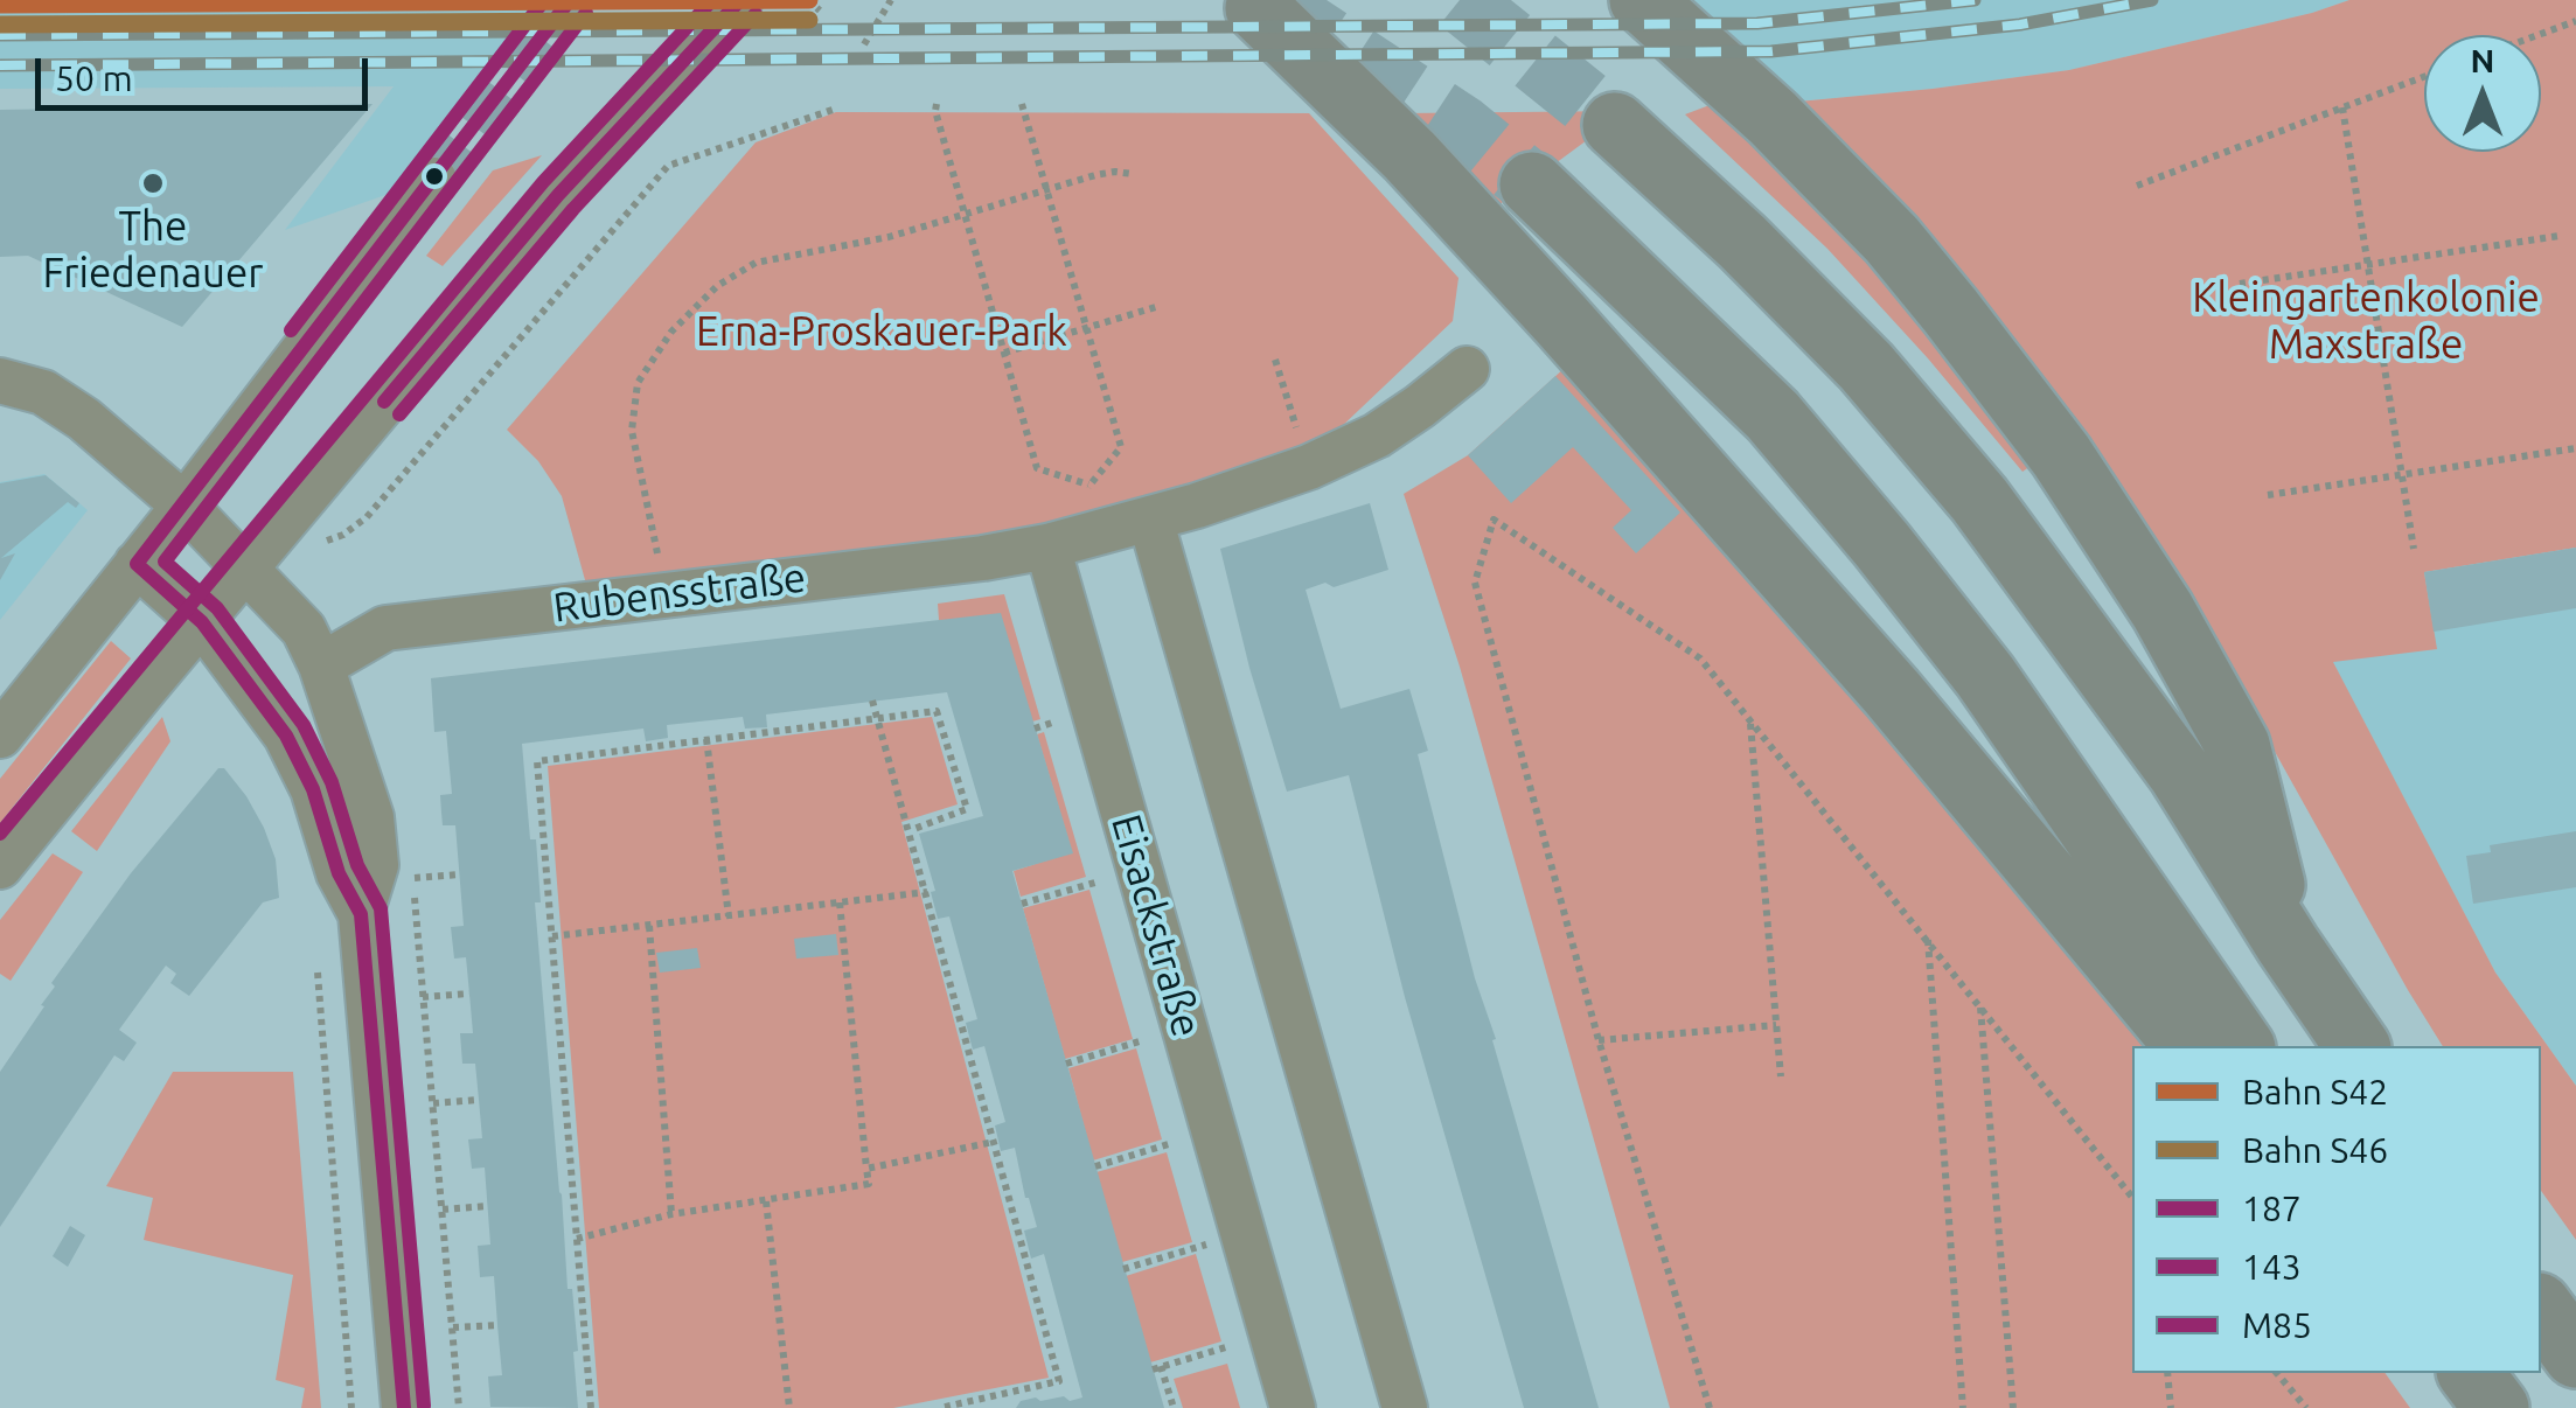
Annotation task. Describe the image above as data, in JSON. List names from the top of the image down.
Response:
{
  "streets": {
    "street": ["Rubensstraße", "Eisackstraße"]
  },
  "crossings": [
    ["Rubensstraße", "Eisackstraße"]
  ],
  "parks": ["Kleingartenkolonie Maxstraße", "Erna-Proskauer-Park"],
  "places": ["The Friedenauer"],
  "lines": [
    "rail line S42",
    "transit line 187",
    "transit line M85",
    "transit line 143",
    "rail line S46"
  ],
  "legend": [
    "Bahn S42",
    "Bahn S46",
    "187",
    "143",
    "M85"
  ],
  "scale_bar": "50 m",
  "north": "top"
}
